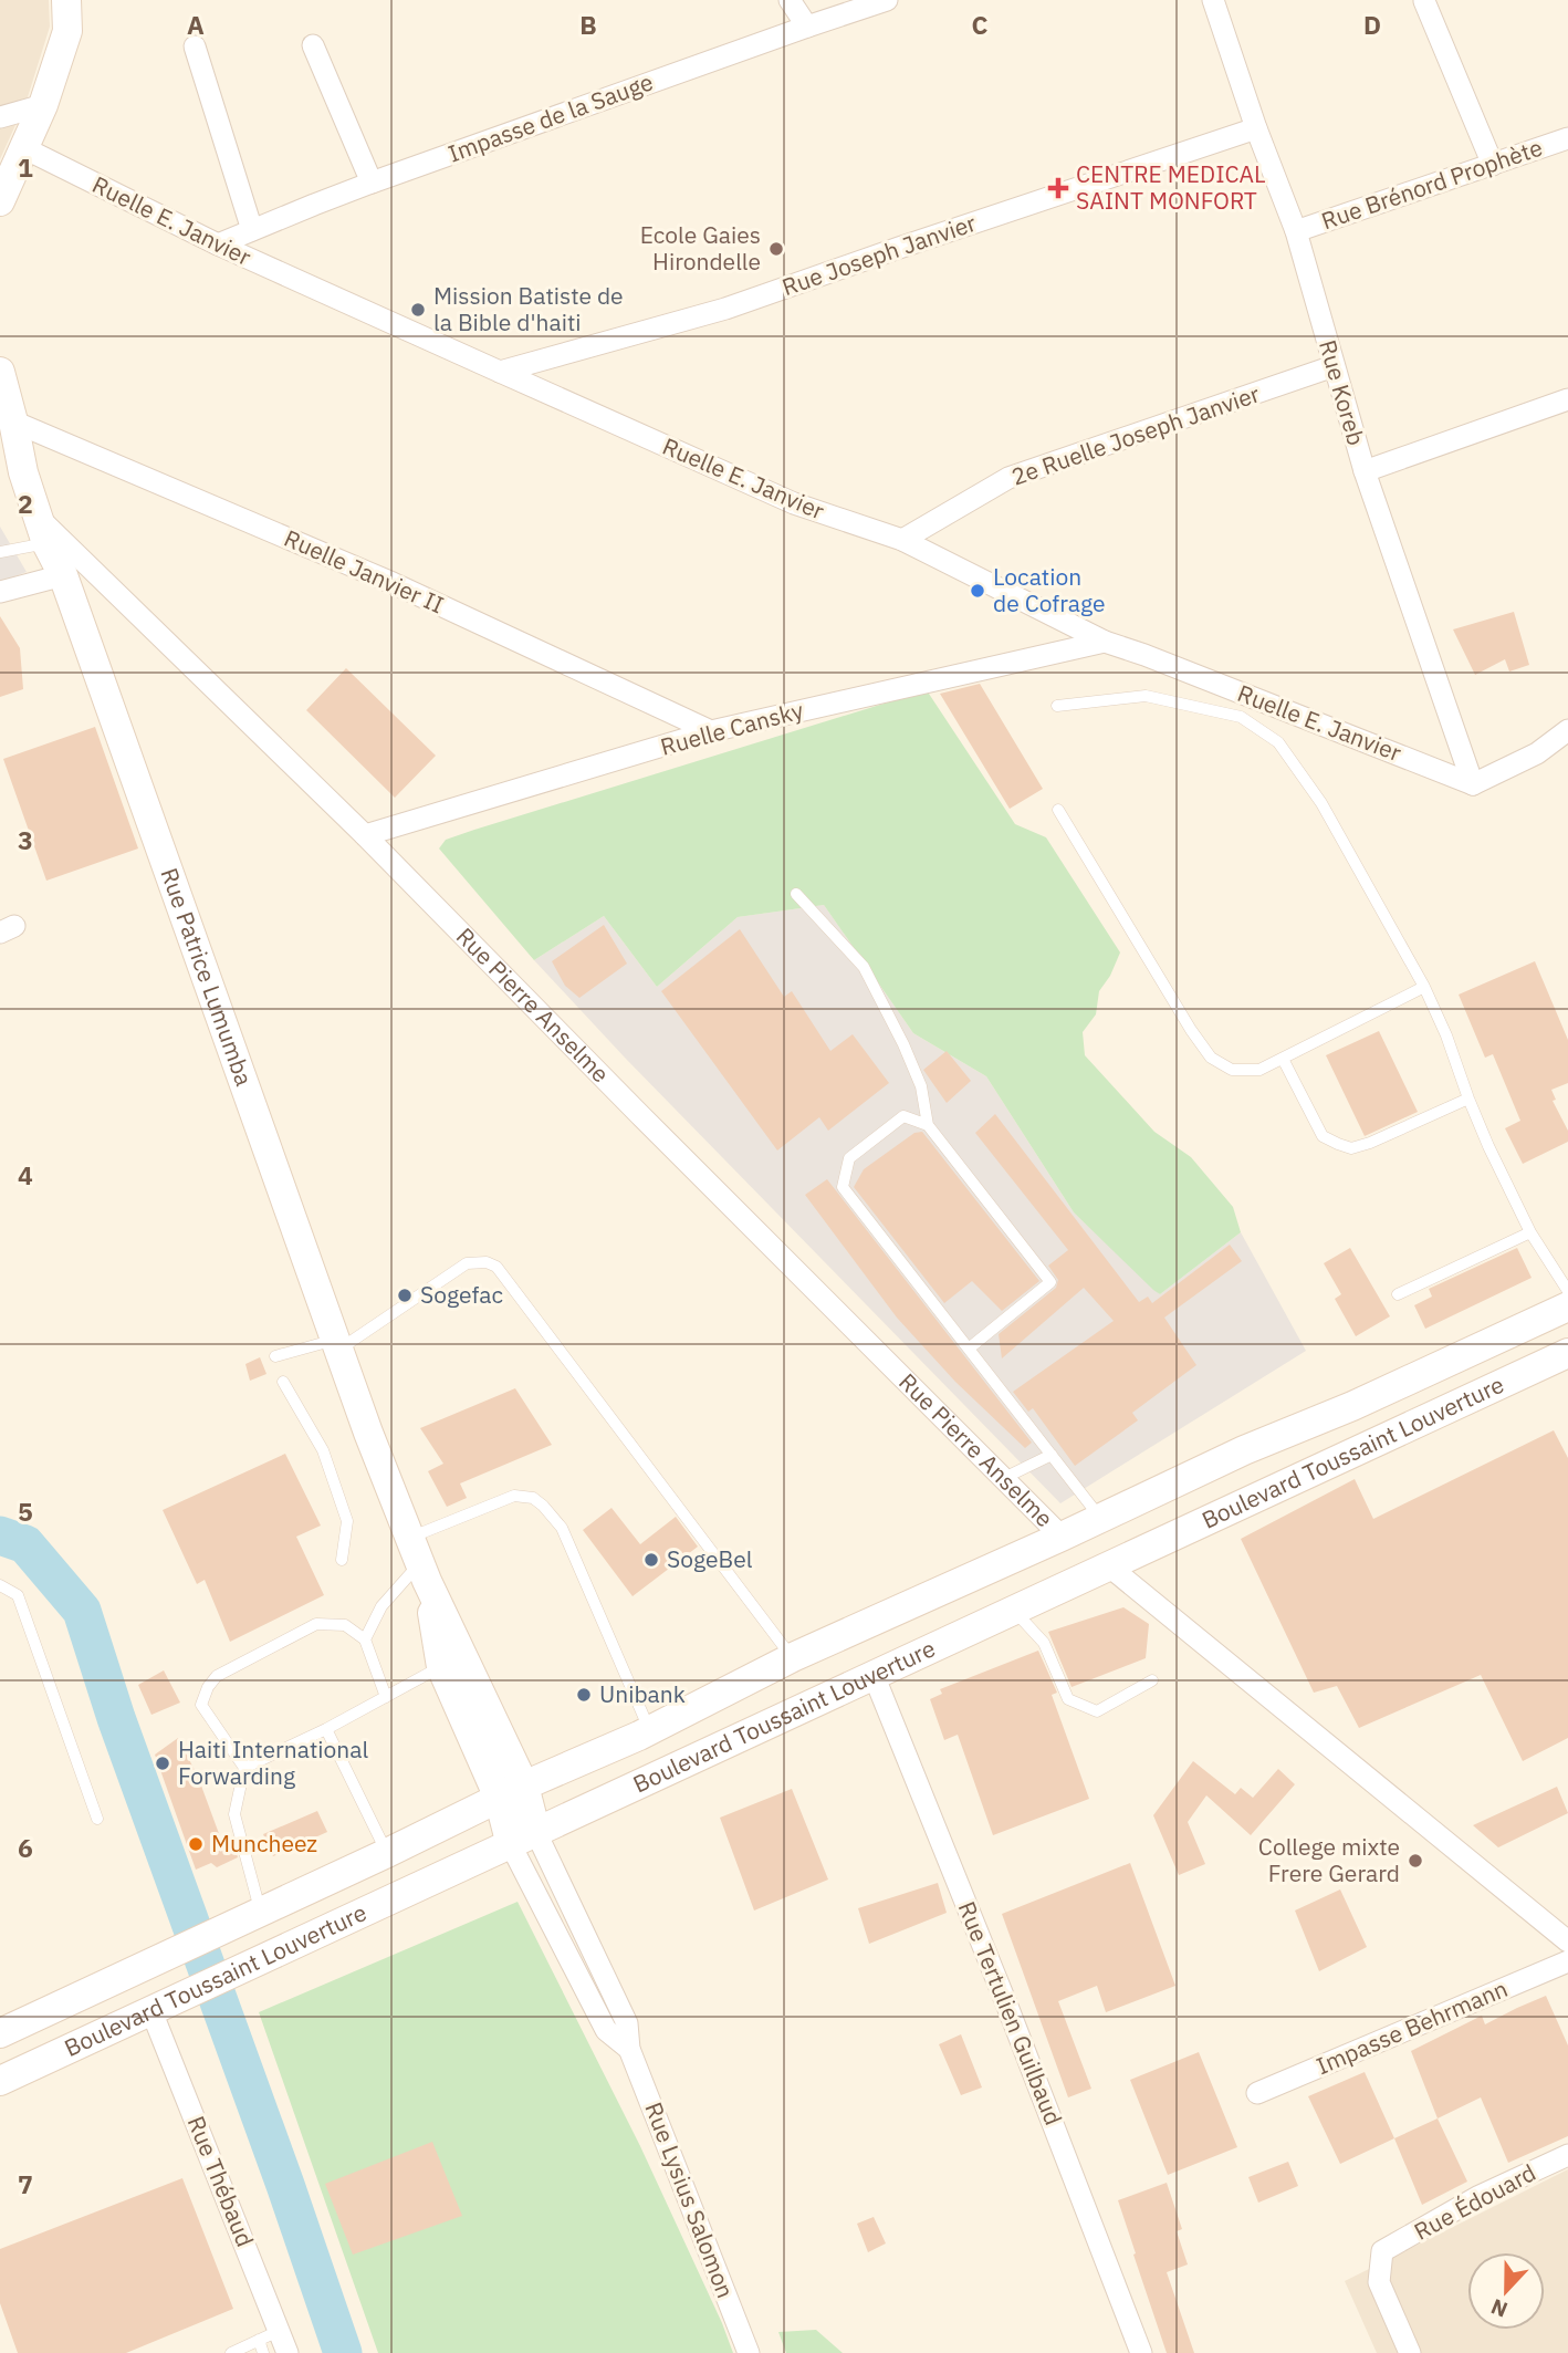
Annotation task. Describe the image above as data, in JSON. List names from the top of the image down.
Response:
{
  "streets": {
    "main road": ["Rue Patrice Lumumba", "Rue Pierre Anselme", "Boulevard Toussaint Louverture"],
    "street": [
      "Impasse de la Sauge",
      "Rue Brénord Prophète",
      "Ruelle E. Janvier",
      "Rue Joseph Janvier",
      "Rue Koreb",
      "2e Ruelle Joseph Janvier",
      "Ruelle Janvier II",
      "Ruelle Cansky",
      "Rue Tertulien Guilbaud",
      "Impasse Behrmann",
      "Rue Thébaud",
      "Rue Lysius Salomon",
      "Rue Édouard"
    ]
  },
  "crossings": [
    ["Impasse de la Sauge", "Ruelle E. Janvier"],
    ["Rue Brénord Prophète", "Rue Koreb"],
    ["Ruelle E. Janvier", "Rue Joseph Janvier"],
    ["Ruelle E. Janvier", "Rue Koreb"],
    ["Ruelle E. Janvier", "2e Ruelle Joseph Janvier"],
    ["Ruelle E. Janvier", "Ruelle Cansky"],
    ["Rue Joseph Janvier", "Rue Koreb"],
    ["Rue Koreb", "2e Ruelle Joseph Janvier"],
    ["Ruelle Janvier II", "Ruelle Cansky"],
    ["Ruelle Janvier II", "Rue Patrice Lumumba"],
    ["Ruelle Cansky", "Rue Pierre Anselme"],
    ["Rue Patrice Lumumba", "Rue Pierre Anselme"],
    ["Rue Patrice Lumumba", "Boulevard Toussaint Louverture"],
    ["Rue Pierre Anselme", "Boulevard Toussaint Louverture"],
    ["Boulevard Toussaint Louverture", "Rue Tertulien Guilbaud"],
    ["Boulevard Toussaint Louverture", "Rue Thébaud"],
    ["Boulevard Toussaint Louverture", "Rue Lysius Salomon"]
  ],
  "places": {
    "health": ["CENTRE MEDICAL SAINT MONFORT"],
    "other": [
      "Ecole Gaies Hirondelle",
      "Mission Batiste de la Bible d'haiti",
      "Location de Cofrage",
      "Sogefac",
      "SogeBel",
      "Unibank",
      "Haiti International Forwarding",
      "Muncheez",
      "College mixte Frere Gerard"
    ]
  },
  "north": "bottom",
  "grid": {
    "columns": [
      "A",
      "B",
      "C",
      "D"
    ],
    "rows": [
      "1",
      "2",
      "3",
      "4",
      "5",
      "6",
      "7"
    ]
  }
}
